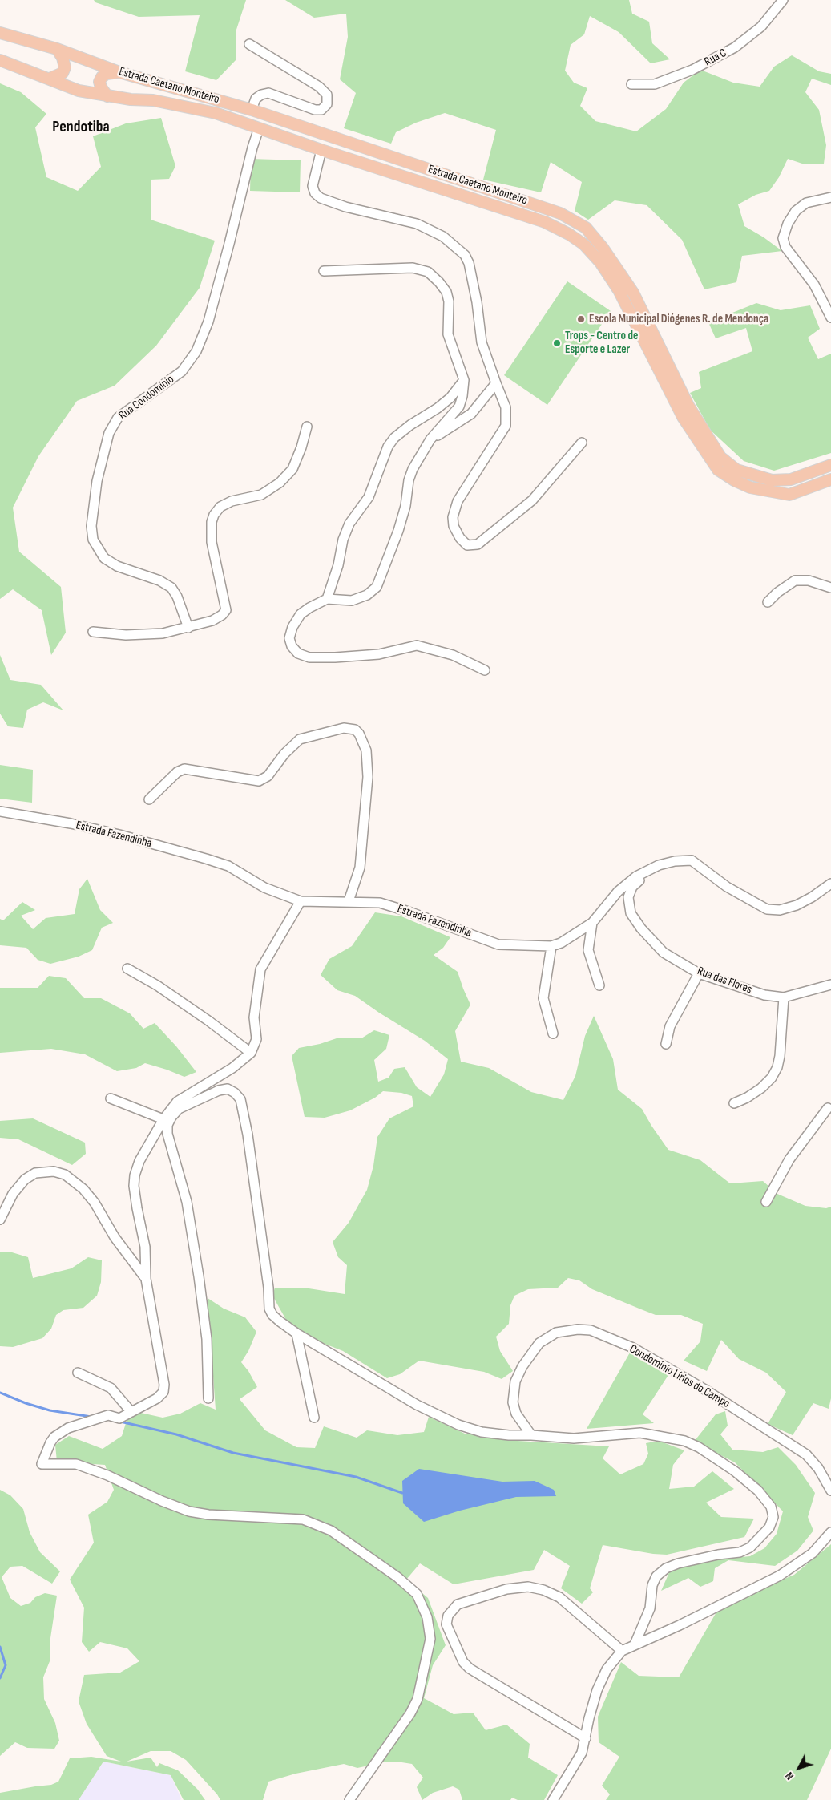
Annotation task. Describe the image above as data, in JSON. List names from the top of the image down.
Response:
{
  "streets": {
    "main road": ["Estrada Caetano Monteiro"],
    "street": [
      "Rua C",
      "Rua Condomínio",
      "Estrada Fazendinha",
      "Rua das Flores",
      "Condomínio Lírios do Campo"
    ]
  },
  "crossings": [
    ["Estrada Caetano Monteiro", "Rua Condomínio"],
    ["Estrada Fazendinha", "Rua das Flores"]
  ],
  "districts": ["Pendotiba"],
  "places": ["Escola Municipal Diógenes R. de Mendonça", "Trops - Centro de Esporte e Lazer"],
  "north": "bottom left"
}
